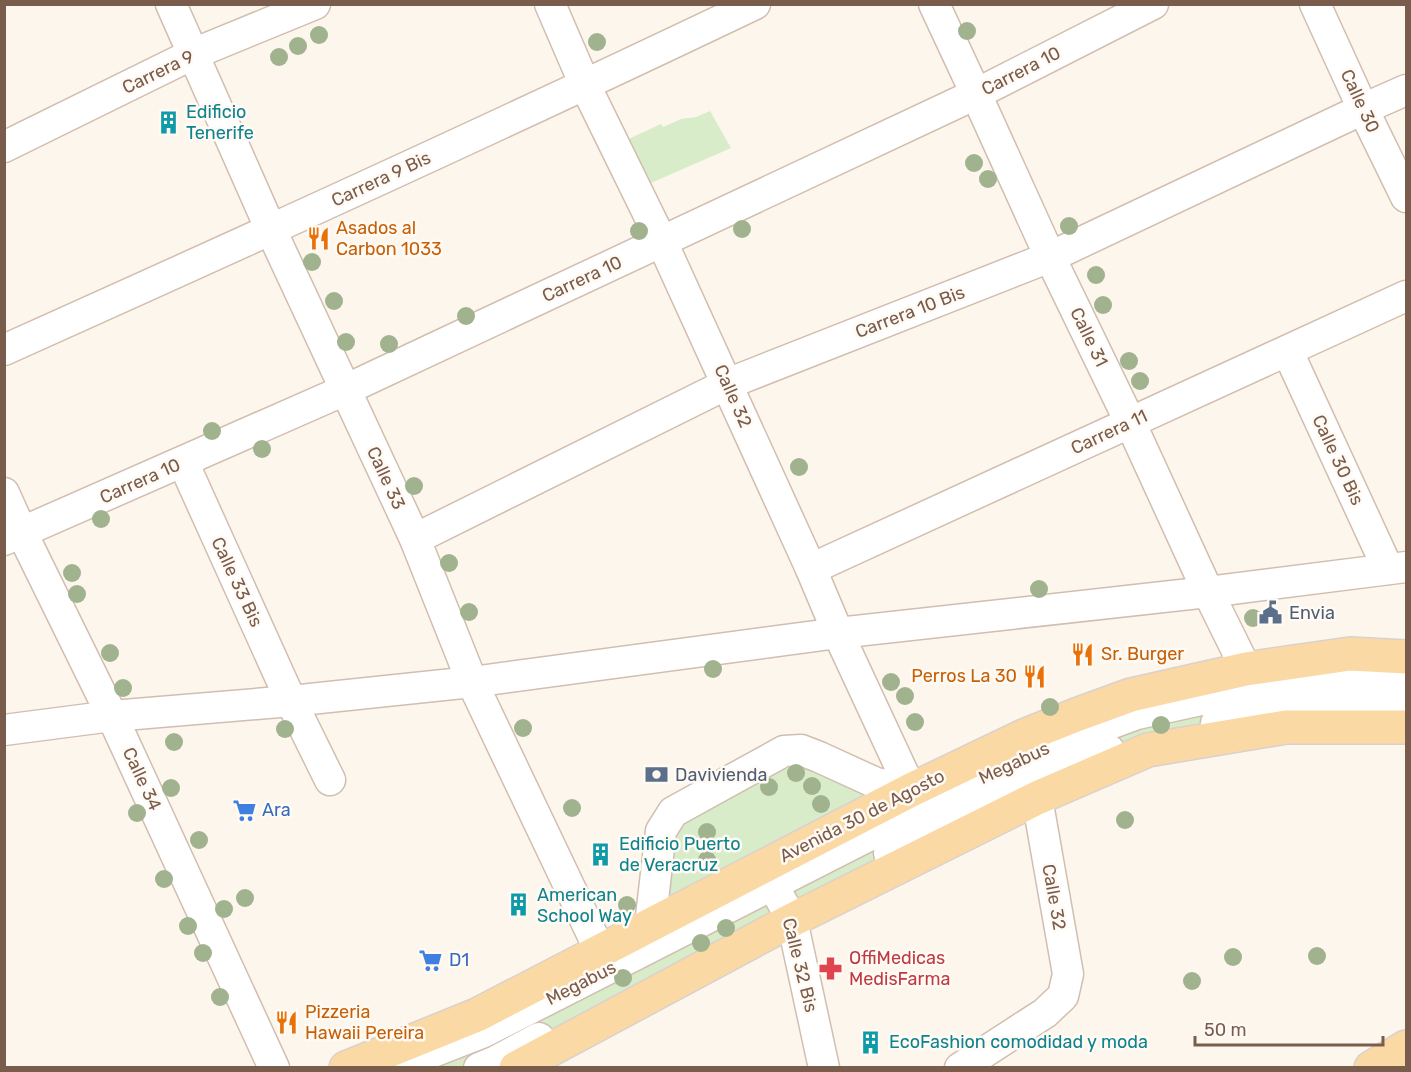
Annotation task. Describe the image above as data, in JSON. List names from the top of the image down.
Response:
{
  "streets": {
    "main road": ["Avenida 30 de Agosto"],
    "street": [
      "Carrera 10",
      "Carrera 9",
      "Calle 30",
      "Carrera 9 Bis",
      "Carrera 10 Bis",
      "Calle 31",
      "Calle 32",
      "Carrera 11",
      "Calle 30 Bis",
      "Calle 33",
      "Calle 33 Bis",
      "Megabus",
      "Calle 34",
      "Calle 32 Bis"
    ]
  },
  "crossings": [
    ["Carrera 10", "Calle 31"],
    ["Carrera 10", "Calle 32"],
    ["Carrera 10", "Calle 33"],
    ["Carrera 10", "Calle 33 Bis"],
    ["Carrera 10", "Calle 34"],
    ["Carrera 9", "Calle 33"],
    ["Calle 30", "Carrera 10 Bis"],
    ["Carrera 9 Bis", "Calle 32"],
    ["Carrera 9 Bis", "Calle 33"],
    ["Carrera 10 Bis", "Calle 31"],
    ["Carrera 10 Bis", "Calle 32"],
    ["Carrera 10 Bis", "Calle 33"],
    ["Calle 31", "Carrera 11"],
    ["Calle 31", "Avenida 30 de Agosto"],
    ["Calle 32", "Carrera 11"],
    ["Calle 32", "Avenida 30 de Agosto"],
    ["Carrera 11", "Calle 30 Bis"],
    ["Calle 33", "Avenida 30 de Agosto"],
    ["Megabus", "Avenida 30 de Agosto"],
    ["Megabus", "Calle 32 Bis"],
    ["Avenida 30 de Agosto", "Calle 32 Bis"]
  ],
  "places": {
    "building": [
      "Edificio Tenerife",
      "Edificio Puerto de Veracruz",
      "American School Way",
      "EcoFashion comodidad y moda"
    ],
    "restaurant": [
      "Asados al Carbon 1033",
      "Sr. Burger",
      "Perros La 30",
      "Pizzeria Hawaii Pereira"
    ],
    "public building": ["Envia"],
    "bank": ["Davivienda"],
    "supermarket": ["Ara", "D1"],
    "pharmacy": ["OffiMedicas MedisFarma"]
  },
  "scale_bar": "50 m"
}
